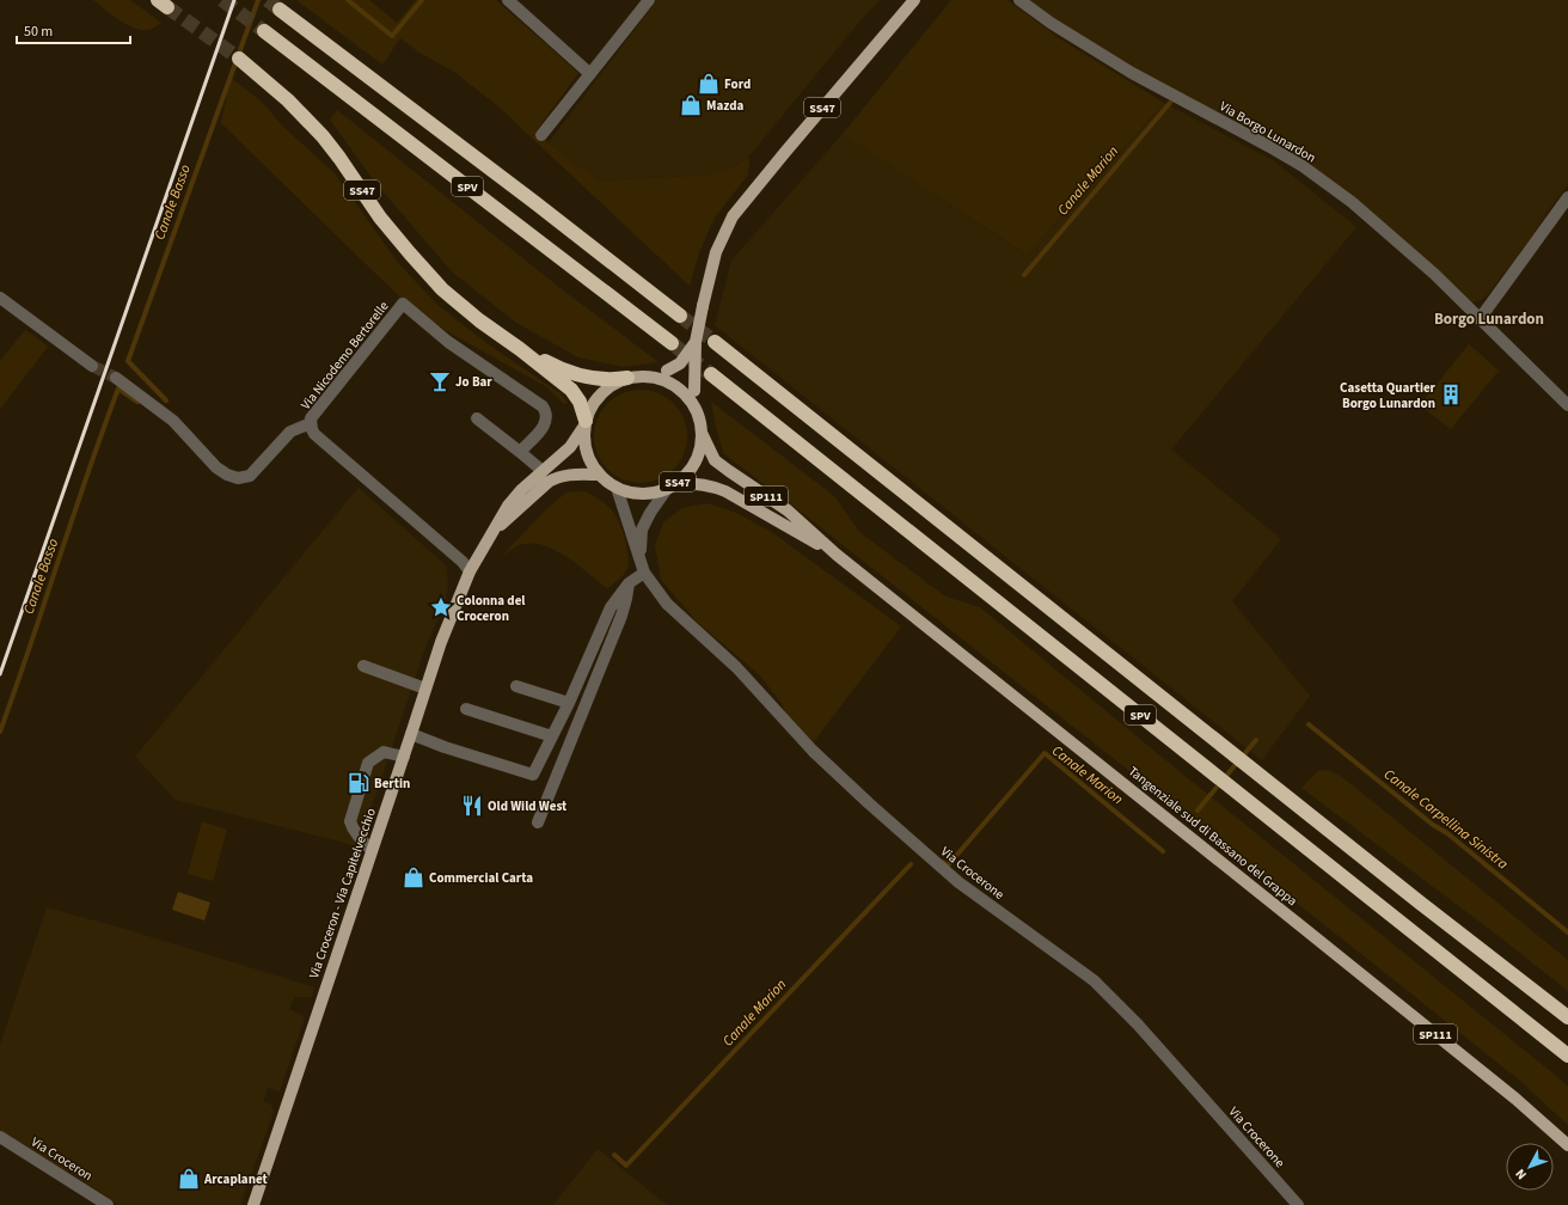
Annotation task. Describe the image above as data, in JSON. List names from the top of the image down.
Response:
{
  "streets": {
    "highway": ["SS47", "SPV", "Tangenziale sud di Bassano del Grappa"],
    "main road": ["SP111", "Via Croceron - Via Capitelvecchio"],
    "street": [
      "Via Borgo Lunardon",
      "Via Nicodemo Bertorelle",
      "Via Crocerone",
      "Via Croceron"
    ]
  },
  "crossings": [
    ["SS47", "Tangenziale sud di Bassano del Grappa"],
    ["SS47", "Via Crocerone"],
    ["Tangenziale sud di Bassano del Grappa", "Via Crocerone"]
  ],
  "districts": ["Borgo Lunardon"],
  "water": ["Canale Marion", "Canale Basso", "Canale Carpellina Sinistra"],
  "places": {
    "shop": [
      "Ford",
      "Mazda",
      "Commercial Carta",
      "Arcaplanet"
    ],
    "bar": ["Jo Bar"],
    "building": ["Casetta Quartier Borgo Lunardon"],
    "place": ["Colonna del Croceron"],
    "fuel station": ["Bertin"],
    "restaurant": ["Old Wild West"]
  },
  "scale_bar": "50 m",
  "north": "bottom left"
}
